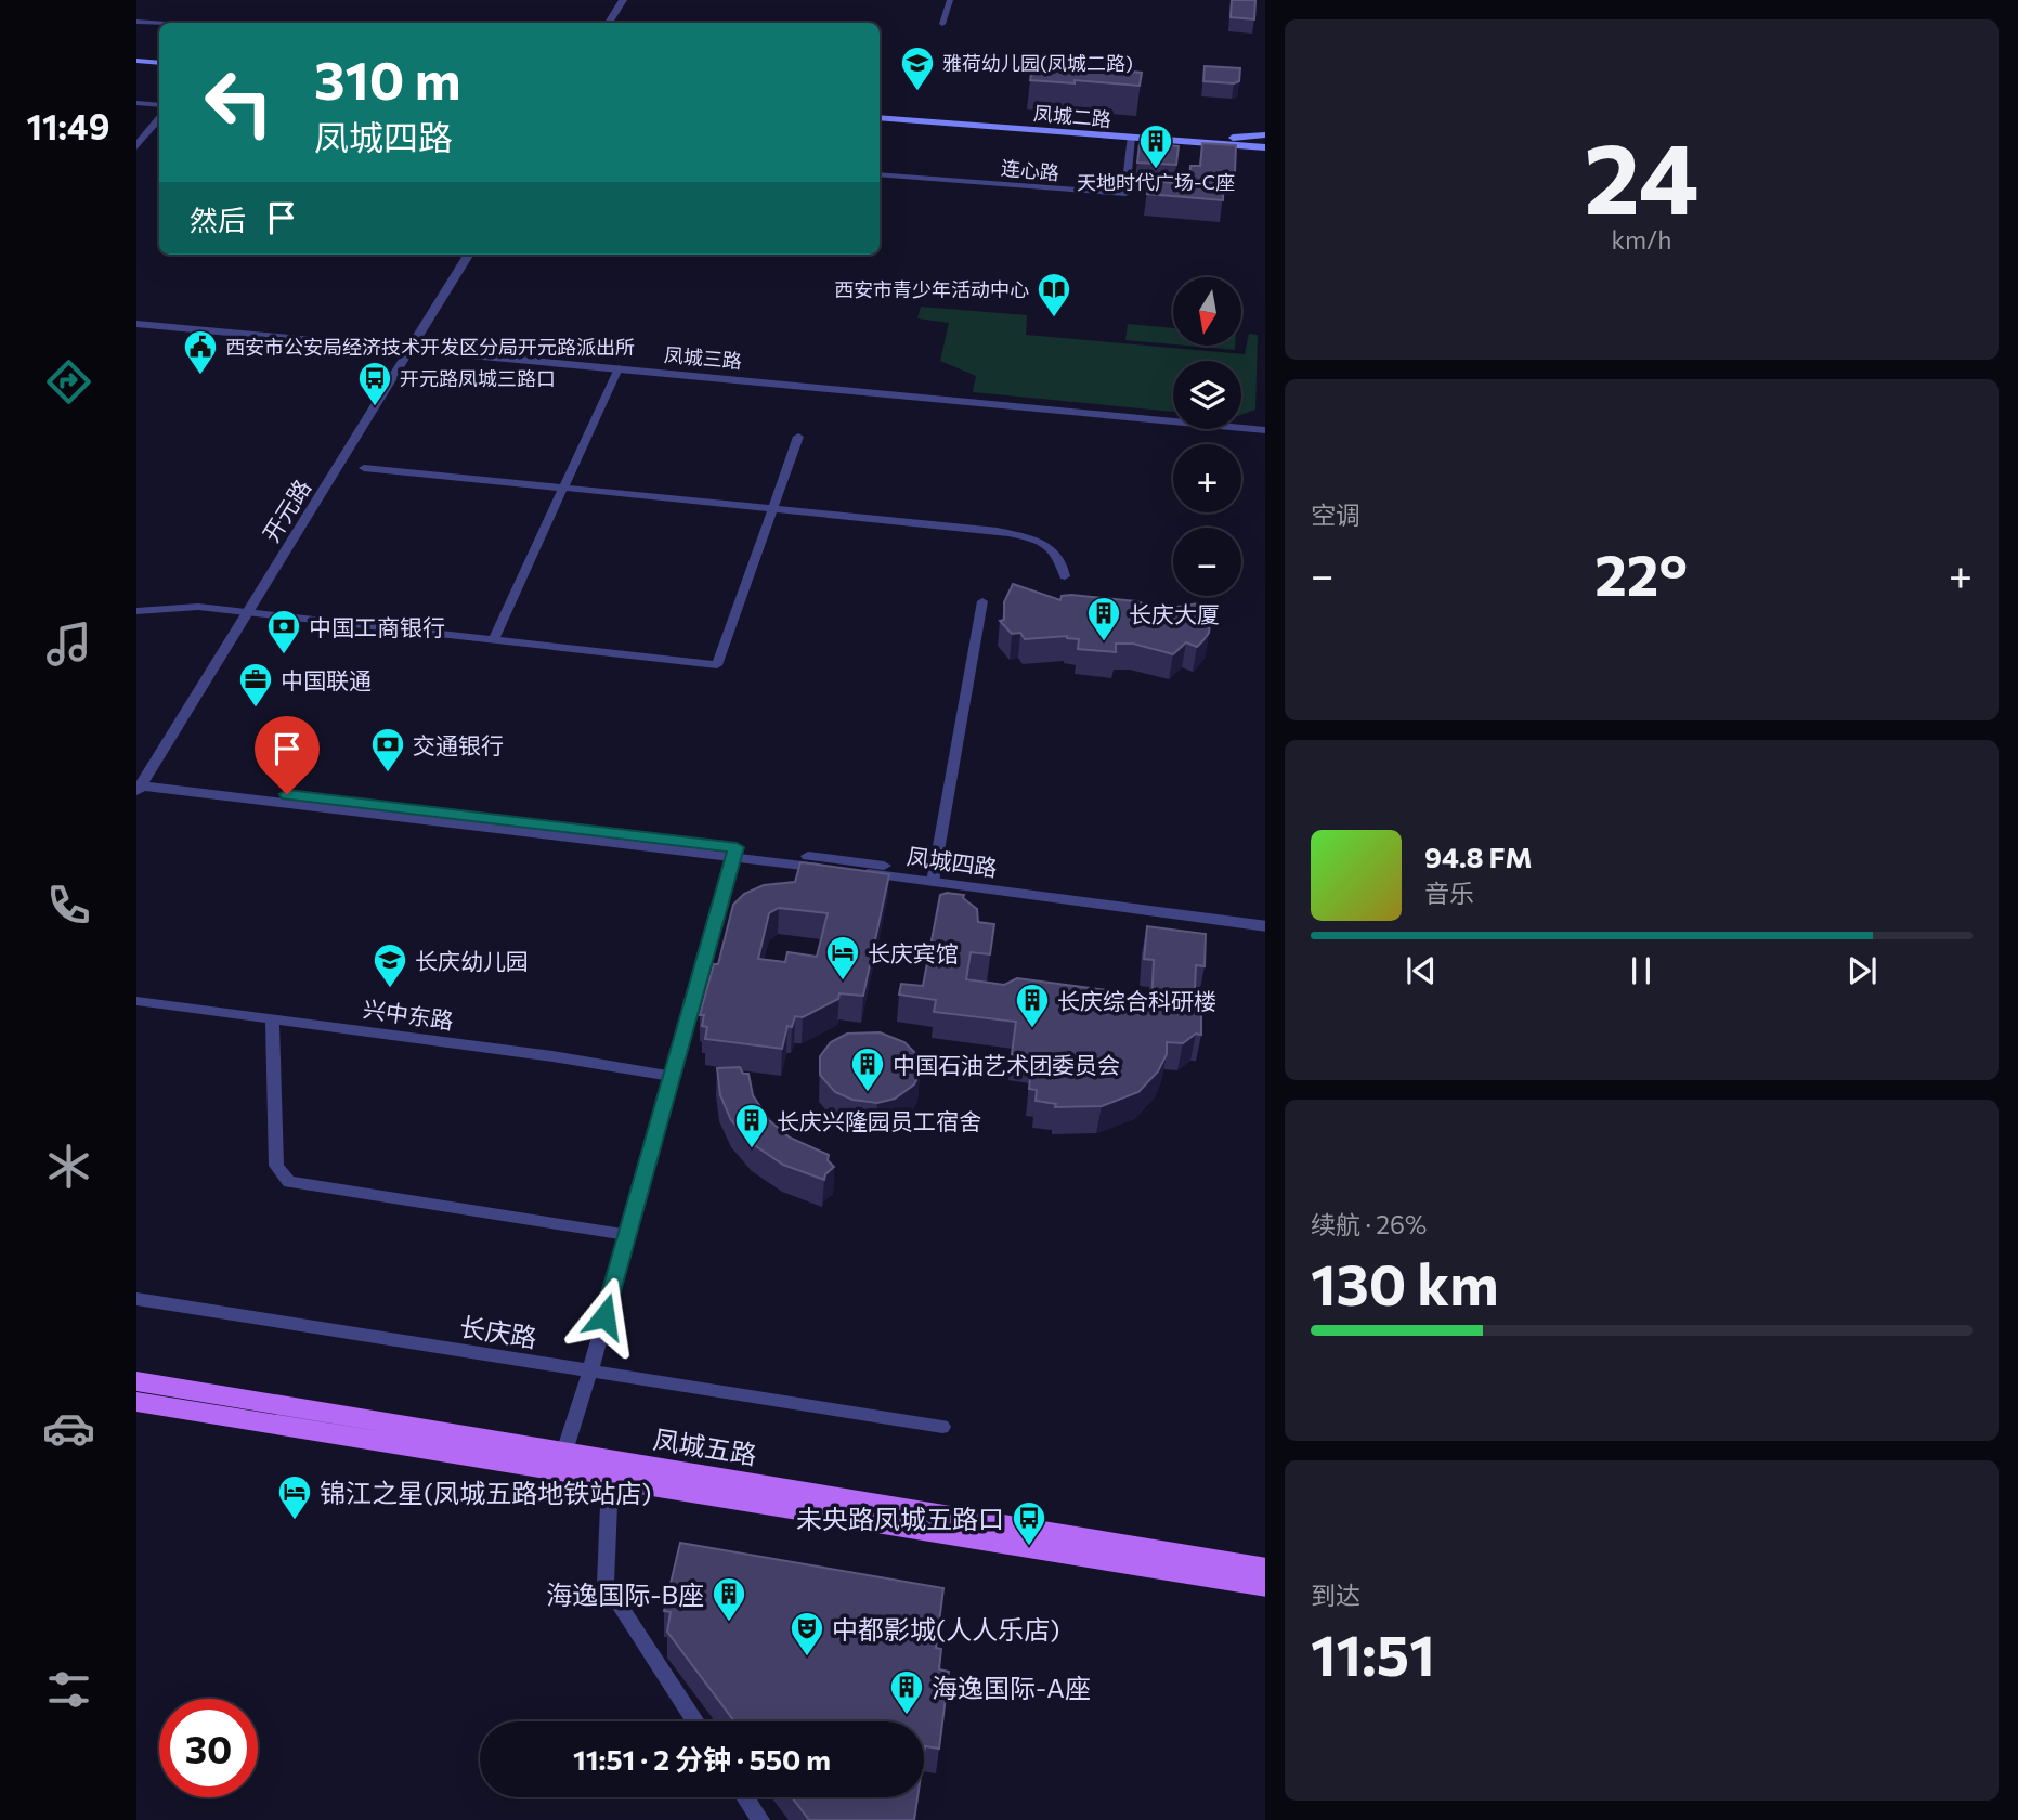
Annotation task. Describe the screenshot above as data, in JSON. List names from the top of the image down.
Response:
{
  "streets": {
    "main road": ["凤城二路", "凤城五路"],
    "street": [
      "连心路",
      "凤城三路",
      "开元路",
      "凤城四路",
      "兴中东路",
      "长庆路"
    ]
  },
  "crossings": [
    ["凤城二路", "连心路"],
    ["凤城三路", "开元路"],
    ["开元路", "凤城四路"]
  ],
  "places": {
    "school or university": ["雅荷幼儿园(凤城二路)", "长庆幼儿园"],
    "building": [
      "天地时代广场-C座",
      "长庆大厦",
      "长庆综合科研楼",
      "中国石油艺术团委员会",
      "长庆兴隆园员工宿舍",
      "海逸国际-B座",
      "海逸国际-A座"
    ],
    "library": ["西安市青少年活动中心"],
    "public building": ["西安市公安局经济技术开发区分局开元路派出所"],
    "bus stop": ["开元路凤城三路口", "未央路凤城五路口"],
    "bank": ["中国工商银行", "交通银行"],
    "office": ["中国联通"],
    "hotel": ["长庆宾馆", "锦江之星(凤城五路地铁站店)"],
    "theatre": ["中都影城(人人乐店)"]
  },
  "north": "bottom",
  "page": {
    "tabs": "11:49",
    "tile": [
      ["24", "km/h"],
      "空调",
      ["续航 · 26%", "130 km"],
      ["到达", "11:51"]
    ],
    "turn": ["310 m", "凤城四路"],
    "then": "然后",
    "map_buttons": ["+", "−"],
    "heat": ["−", "22°", "+"],
    "song": ["94.8 FM", "音乐"],
    "limit": "30",
    "trip": "11:51 · 2 分钟 · 550 m"
  }
}
